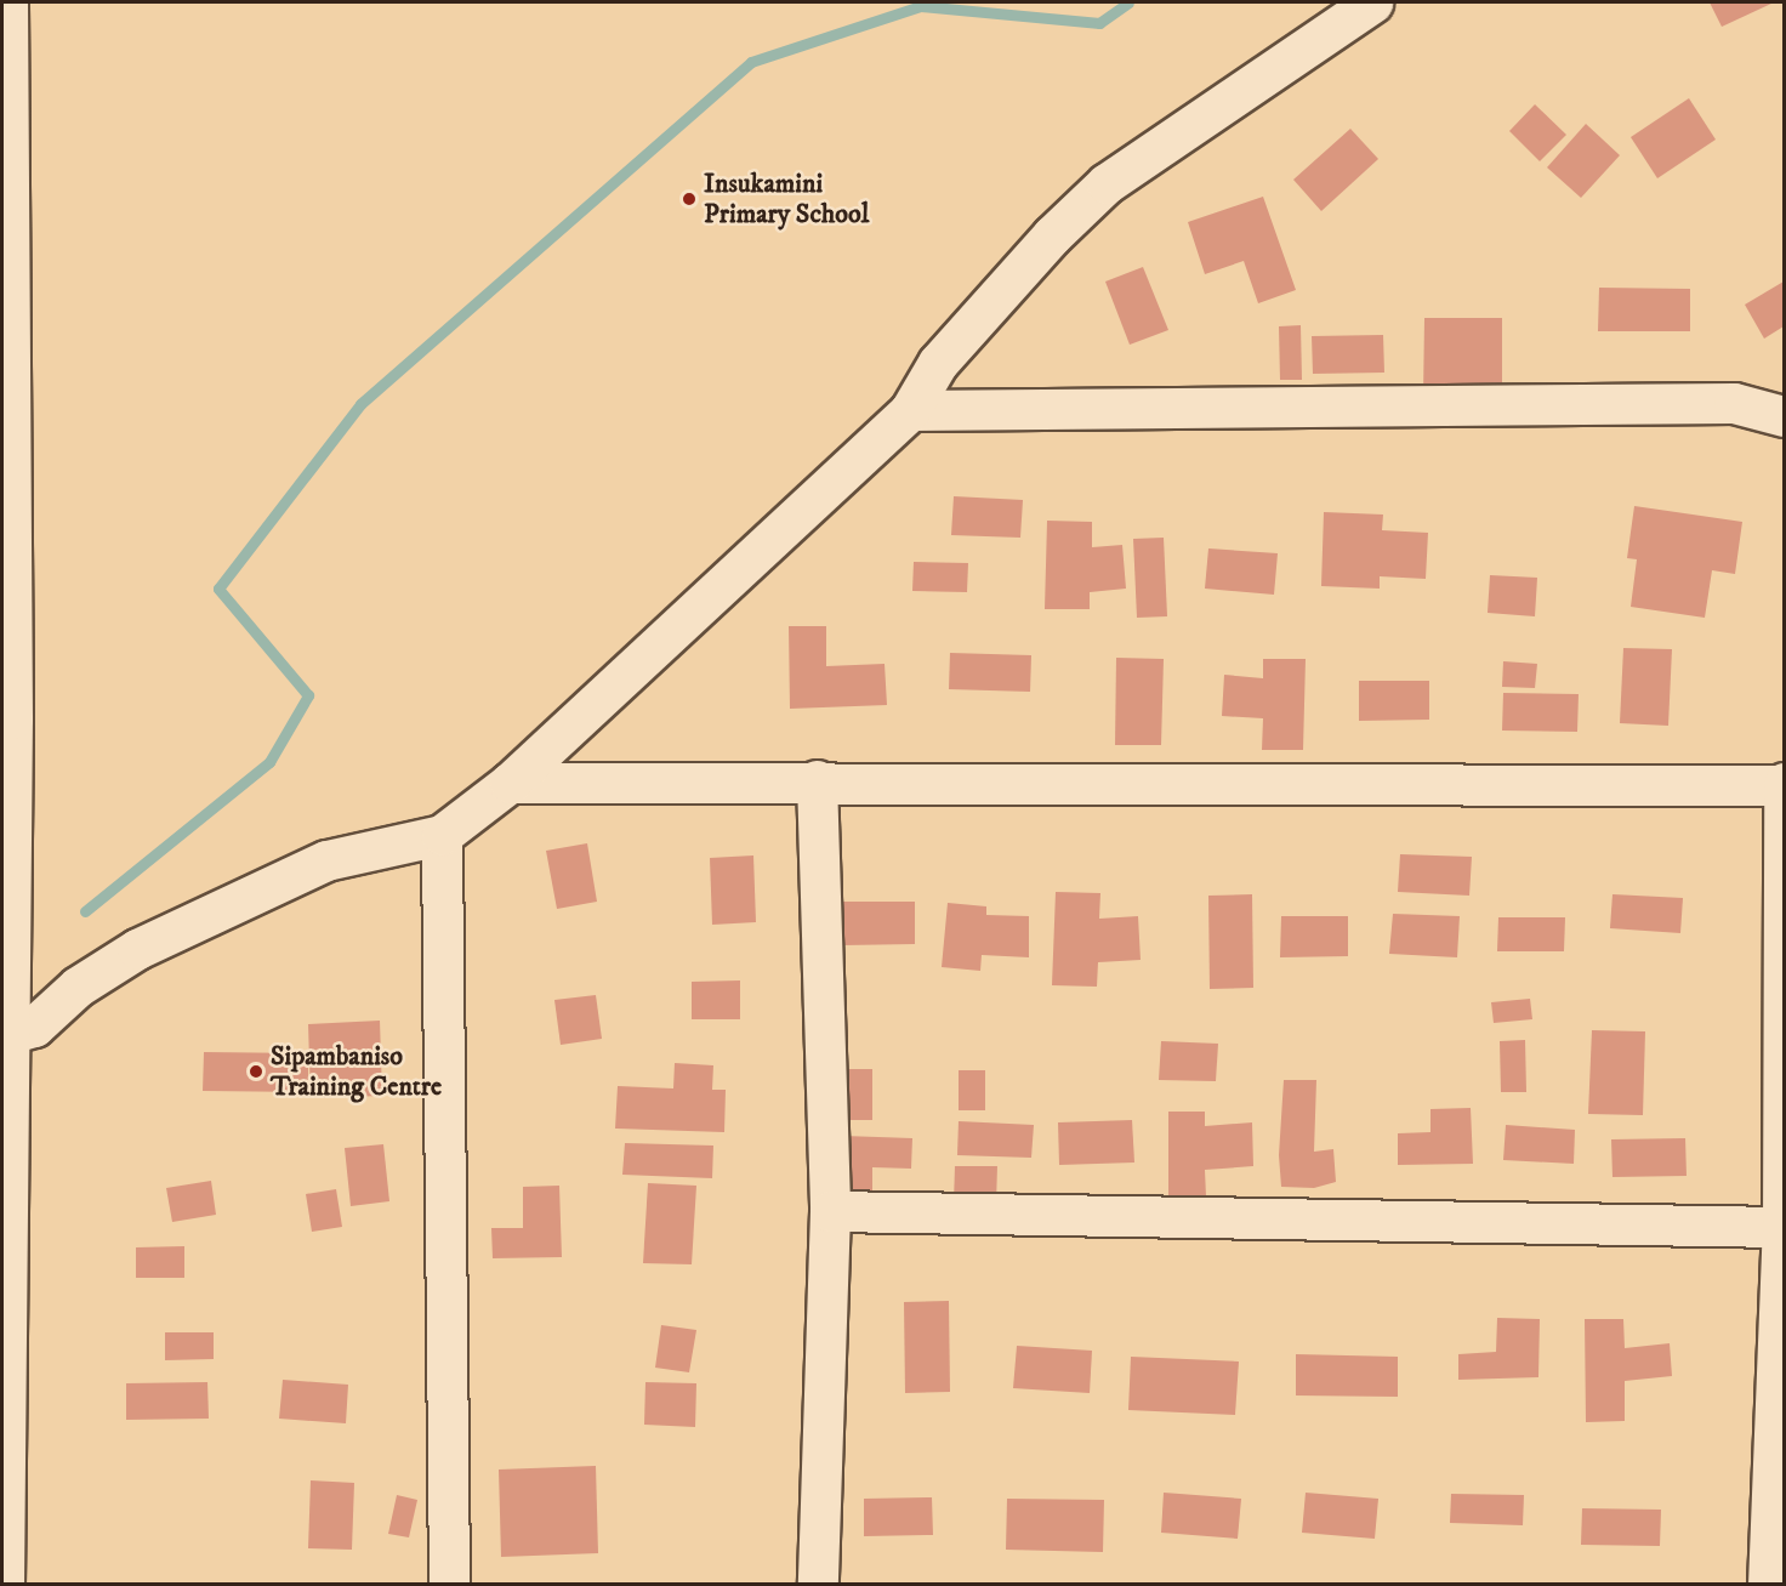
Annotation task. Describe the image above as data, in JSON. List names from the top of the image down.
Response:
{
  "places": ["Insukamini Primary School", "Sipambaniso Training Centre"]
}
